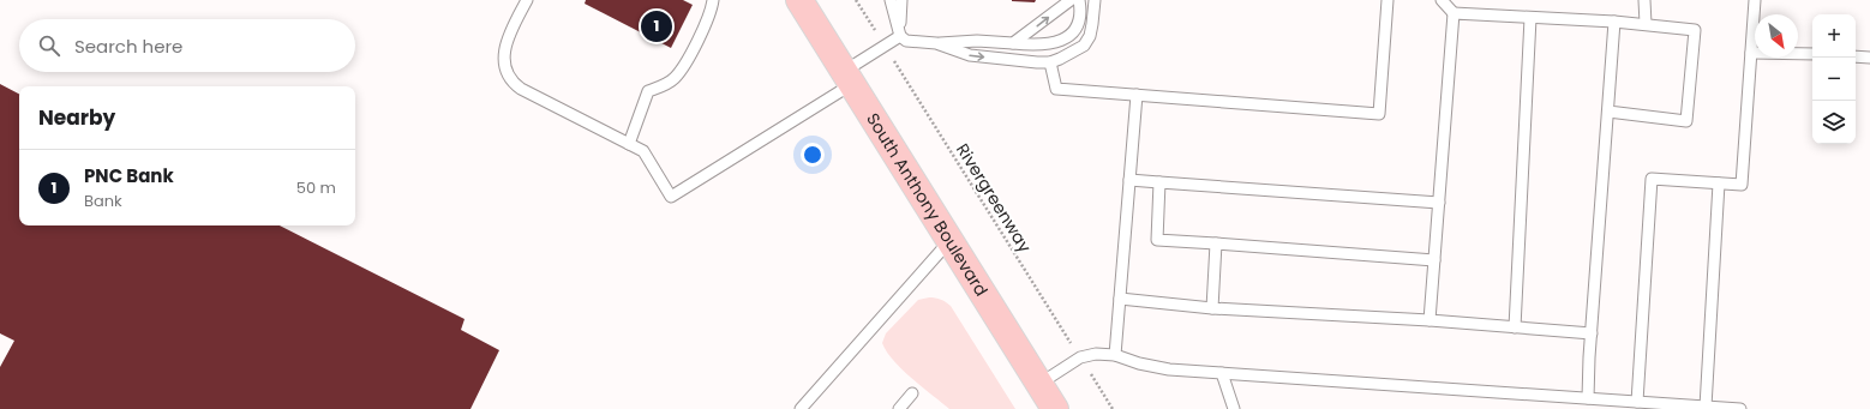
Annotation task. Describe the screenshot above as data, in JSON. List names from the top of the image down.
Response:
{
  "streets": {
    "main road": ["South Anthony Boulevard"],
    "path": ["Rivergreenway"]
  },
  "north": "bottom right",
  "page": {
    "pins": "1",
    "map_buttons": ["+", "−"],
    "search": "Search here",
    "heading": "Nearby",
    "list": [
      {
        "mark": "1",
        "name": "PNC Bank",
        "note": "Bank",
        "value": "50 m"
      }
    ]
  }
}
